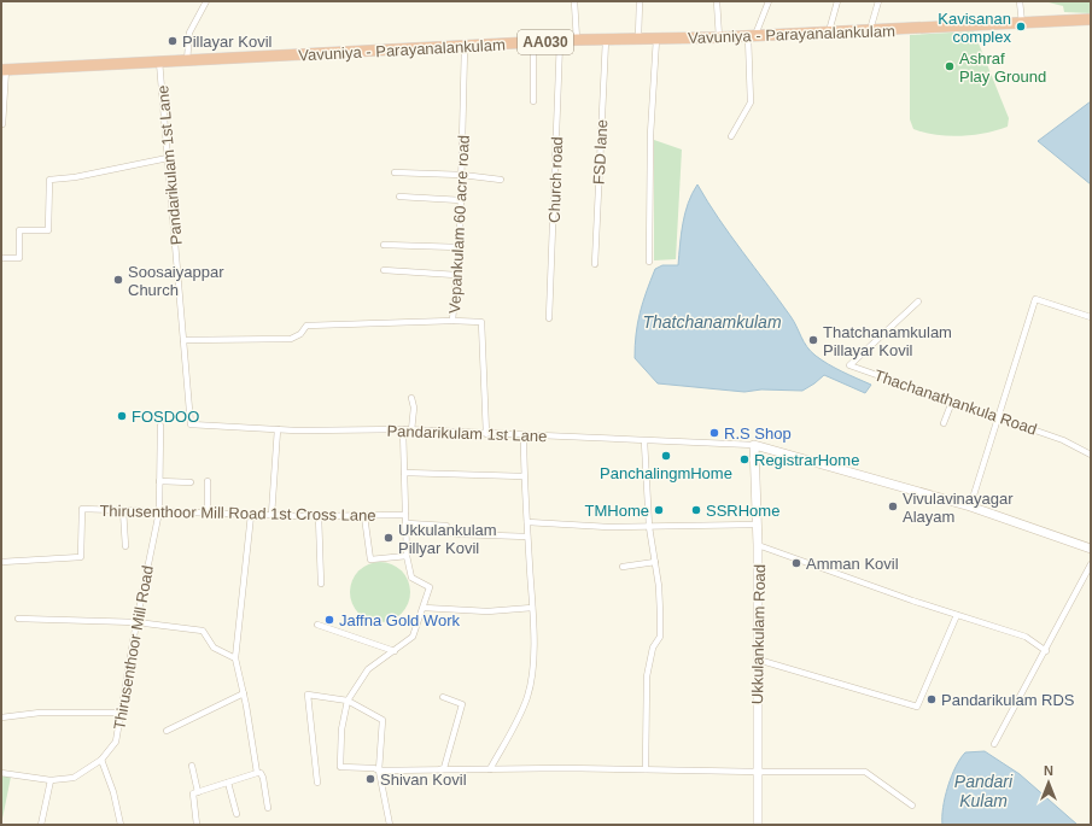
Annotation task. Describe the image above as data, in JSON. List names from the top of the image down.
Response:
{
  "streets": {
    "highway": ["Vavuniya - Parayanalankulam", "AA030"],
    "street": [
      "FSD lane",
      "Pandarikulam 1st Lane",
      "Church road",
      "Vepankulam 60 acre road",
      "Thachanathankula Road",
      "Thirusenthoor Mill Road 1st Cross Lane",
      "Ukkulankulam Road",
      "Thirusenthoor Mill Road"
    ]
  },
  "crossings": [
    ["Vavuniya - Parayanalankulam", "FSD lane"],
    ["Vavuniya - Parayanalankulam", "Pandarikulam 1st Lane"],
    ["Vavuniya - Parayanalankulam", "Church road"],
    ["Vavuniya - Parayanalankulam", "Vepankulam 60 acre road"],
    ["Pandarikulam 1st Lane", "Vepankulam 60 acre road"],
    ["Pandarikulam 1st Lane", "Ukkulankulam Road"],
    ["Thirusenthoor Mill Road 1st Cross Lane", "Thirusenthoor Mill Road"]
  ],
  "water": ["Thatchanamkulam", "Pandari Kulam"],
  "places": [
    "Kavisanan complex",
    "Pillayar Kovil",
    "Ashraf Play Ground",
    "Soosaiyappar Church",
    "Thatchanamkulam Pillayar Kovil",
    "FOSDOO",
    "R.S Shop",
    "PanchalingmHome",
    "RegistrarHome",
    "Vivulavinayagar Alayam",
    "TMHome",
    "SSRHome",
    "Ukkulankulam Pillyar Kovil",
    "Amman Kovil",
    "Jaffna Gold Work",
    "Pandarikulam RDS",
    "Shivan Kovil"
  ],
  "north": "top"
}
